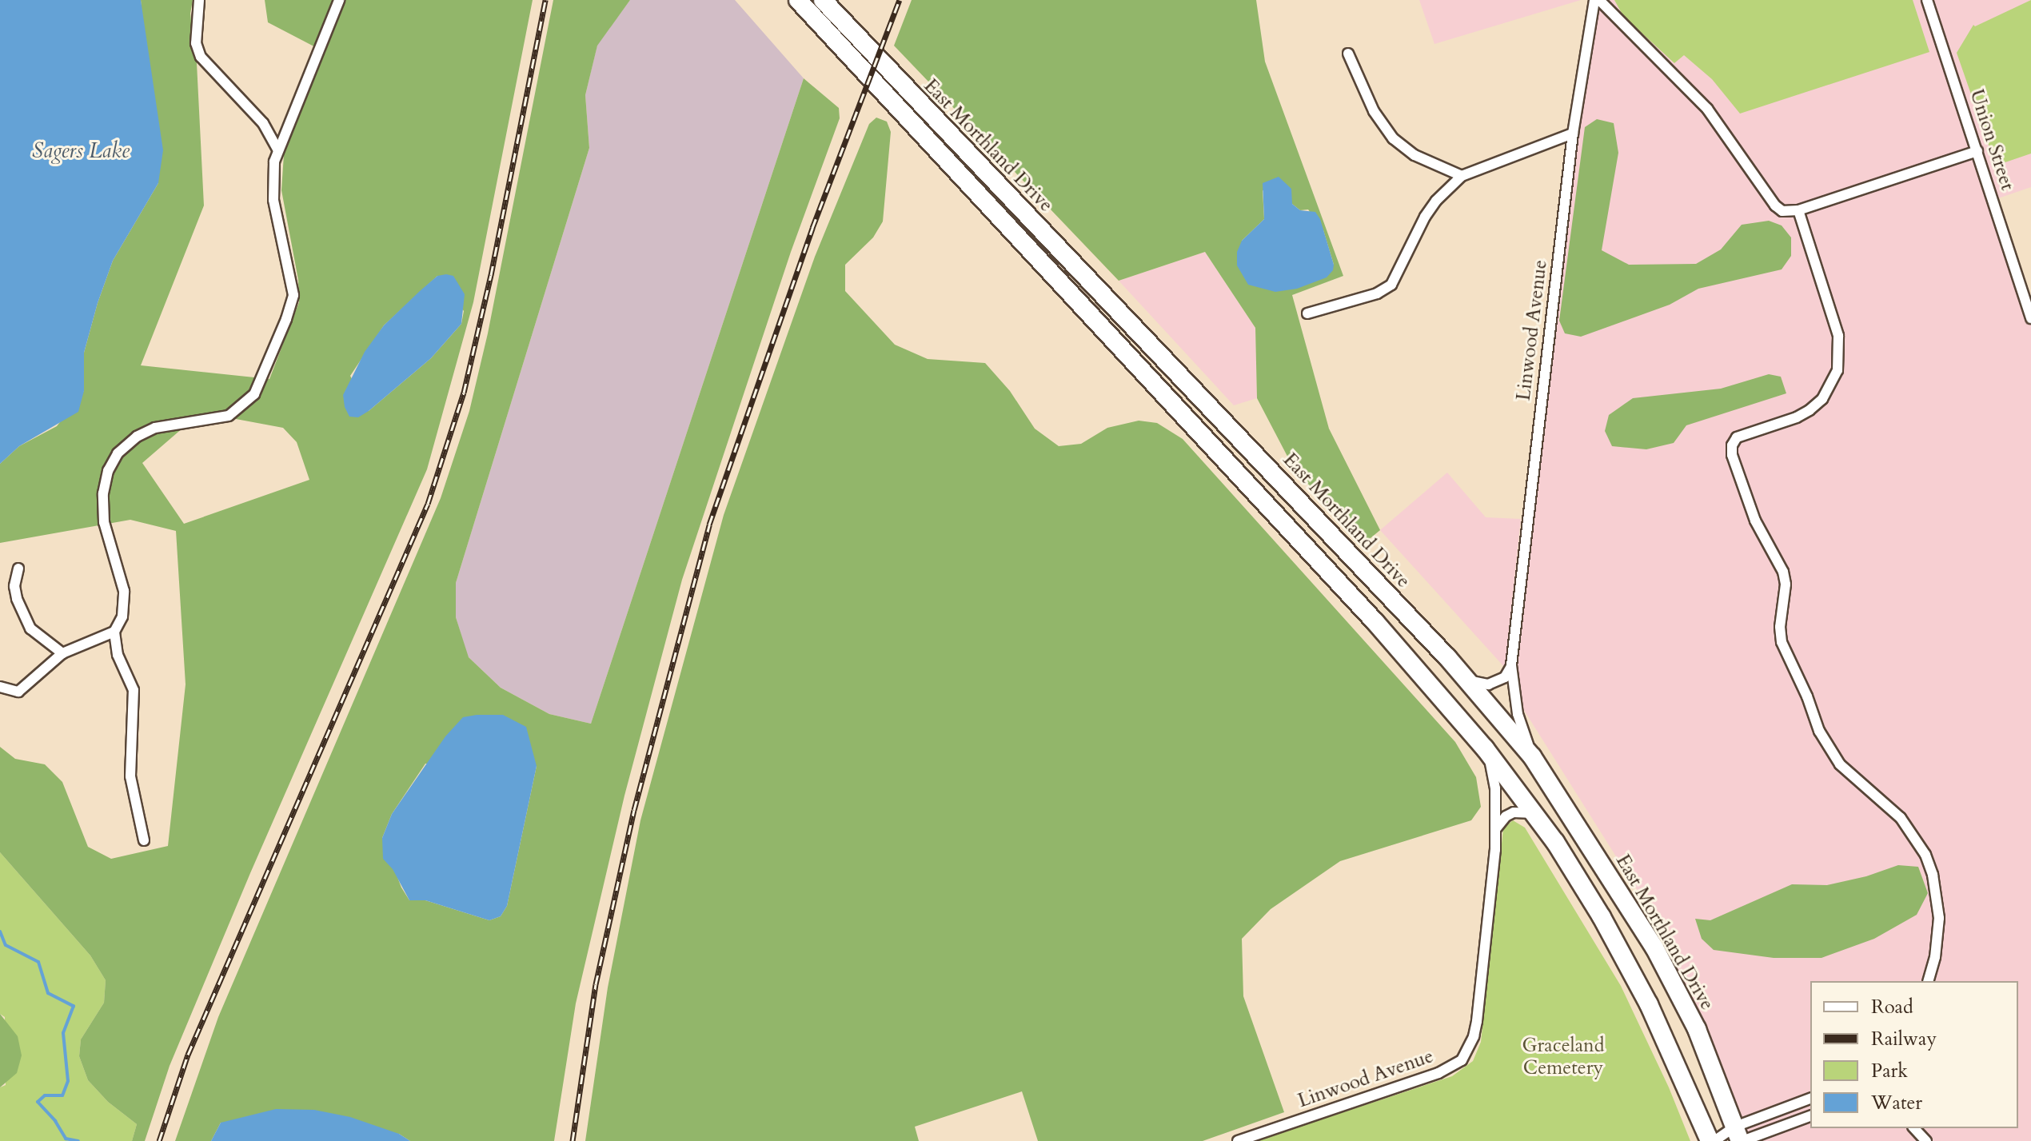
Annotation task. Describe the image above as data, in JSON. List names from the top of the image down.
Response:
{
  "streets": {
    "highway": ["East Morthland Drive"],
    "street": ["Union Street", "Linwood Avenue"]
  },
  "crossings": [
    ["East Morthland Drive", "Linwood Avenue"]
  ],
  "water": ["Sagers Lake"],
  "parks": ["Graceland Cemetery"],
  "legend": [
    "Road",
    "Railway",
    "Park",
    "Water"
  ]
}
